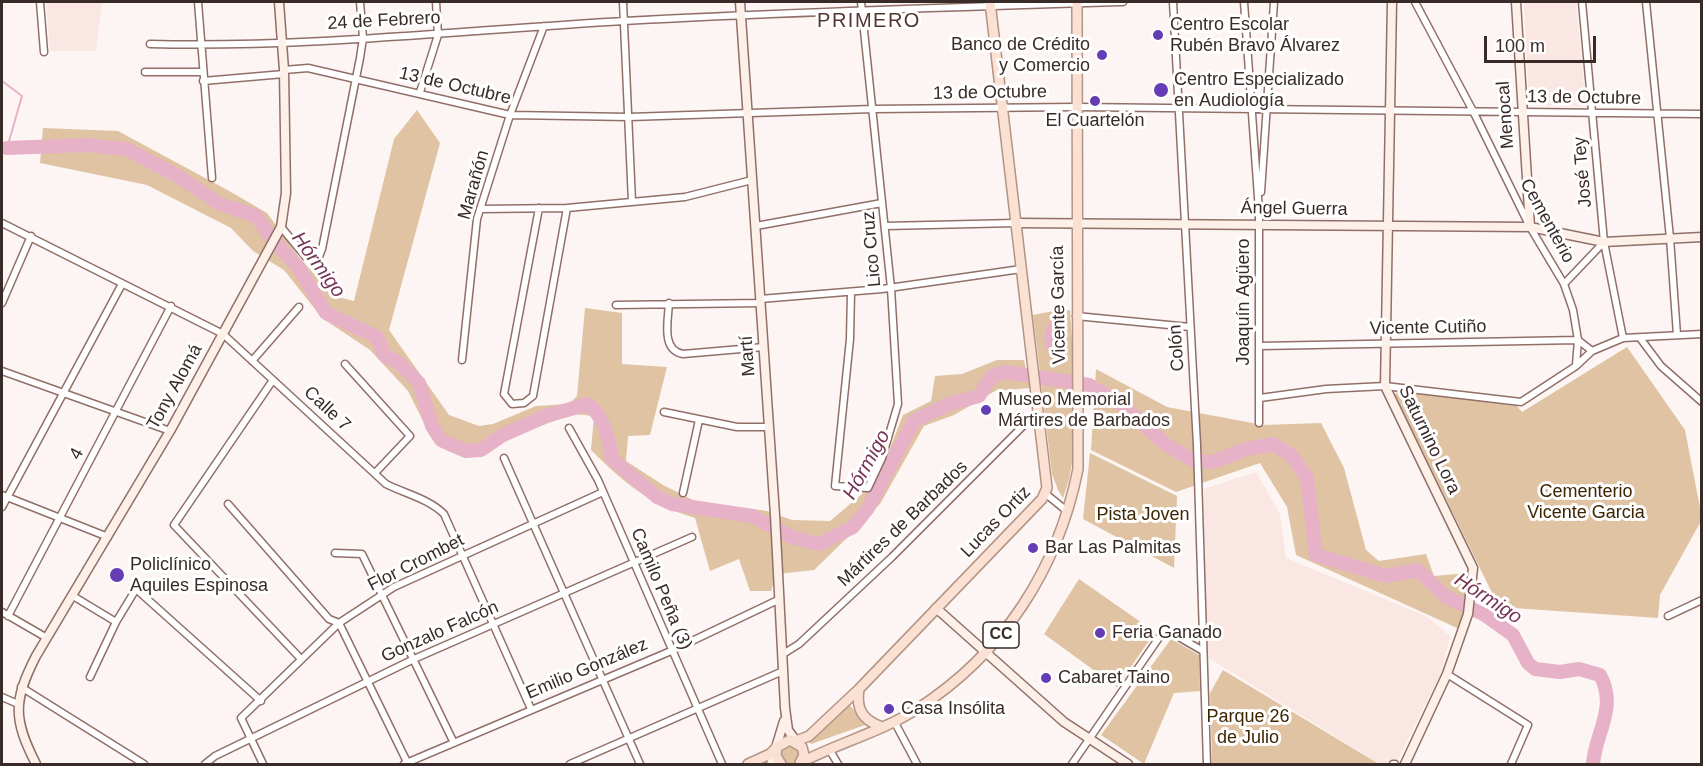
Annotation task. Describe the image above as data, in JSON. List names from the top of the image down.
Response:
{
  "streets": {
    "main road": ["Vicente García", "Lucas Ortiz", "CC"],
    "street": [
      "24 de Febrero",
      "13 de Octubre",
      "Menocal",
      "José Tey",
      "Marañón",
      "Ángel Guerra",
      "Cementerio",
      "Lico Cruz",
      "Joaquín Agüero",
      "Vicente Cutiño",
      "Colón",
      "Martí",
      "Tony Alomá",
      "Calle 7",
      "Saturnino Lora",
      "4",
      "Mártires de Barbados",
      "Flor Crombet",
      "Camilo Peña (3)",
      "Gonzalo Falcón",
      "Emilio González"
    ]
  },
  "crossings": [
    ["24 de Febrero", "Marañón"],
    ["24 de Febrero", "Lico Cruz"],
    ["24 de Febrero", "Vicente García"],
    ["24 de Febrero", "Martí"],
    ["24 de Febrero", "Tony Alomá"],
    ["24 de Febrero", "Lucas Ortiz"],
    ["13 de Octubre", "Menocal"],
    ["13 de Octubre", "José Tey"],
    ["13 de Octubre", "Marañón"],
    ["13 de Octubre", "Cementerio"],
    ["13 de Octubre", "Lico Cruz"],
    ["13 de Octubre", "Joaquín Agüero"],
    ["13 de Octubre", "Vicente García"],
    ["13 de Octubre", "Colón"],
    ["13 de Octubre", "Martí"],
    ["13 de Octubre", "Tony Alomá"],
    ["13 de Octubre", "Saturnino Lora"],
    ["13 de Octubre", "Lucas Ortiz"],
    ["Menocal", "Ángel Guerra"],
    ["Menocal", "Cementerio"],
    ["José Tey", "Ángel Guerra"],
    ["Ángel Guerra", "Cementerio"],
    ["Ángel Guerra", "Lico Cruz"],
    ["Ángel Guerra", "Joaquín Agüero"],
    ["Ángel Guerra", "Vicente García"],
    ["Ángel Guerra", "Colón"],
    ["Ángel Guerra", "Saturnino Lora"],
    ["Ángel Guerra", "Lucas Ortiz"],
    ["Cementerio", "Vicente Cutiño"],
    ["Joaquín Agüero", "Vicente Cutiño"],
    ["Vicente Cutiño", "Saturnino Lora"],
    ["Martí", "Lucas Ortiz"],
    ["Martí", "Mártires de Barbados"],
    ["Martí", "Emilio González"],
    ["Tony Alomá", "Calle 7"],
    ["Calle 7", "4"],
    ["Calle 7", "Flor Crombet"],
    ["Calle 7", "Gonzalo Falcón"],
    ["Calle 7", "Emilio González"],
    ["Lucas Ortiz", "Mártires de Barbados"],
    ["Flor Crombet", "Camilo Peña (3)"],
    ["Flor Crombet", "Gonzalo Falcón"],
    ["Camilo Peña (3)", "Gonzalo Falcón"],
    ["Camilo Peña (3)", "Emilio González"]
  ],
  "districts": ["PRIMERO"],
  "water": ["Hórmigo"],
  "parks": ["Cementerio Vicente Garcia", "Pista Joven", "Parque 26 de Julio"],
  "places": [
    "Centro Escolar Rubén Bravo Álvarez",
    "Banco de Crédito y Comercio",
    "Centro Especializado en Audiología",
    "El Cuartelón",
    "Museo Memorial Mártires de Barbados",
    "Bar Las Palmitas",
    "Policlínico Aquiles Espinosa",
    "Feria Ganado",
    "Cabaret Taino",
    "Casa Insólita"
  ],
  "scale_bar": "100 m"
}
